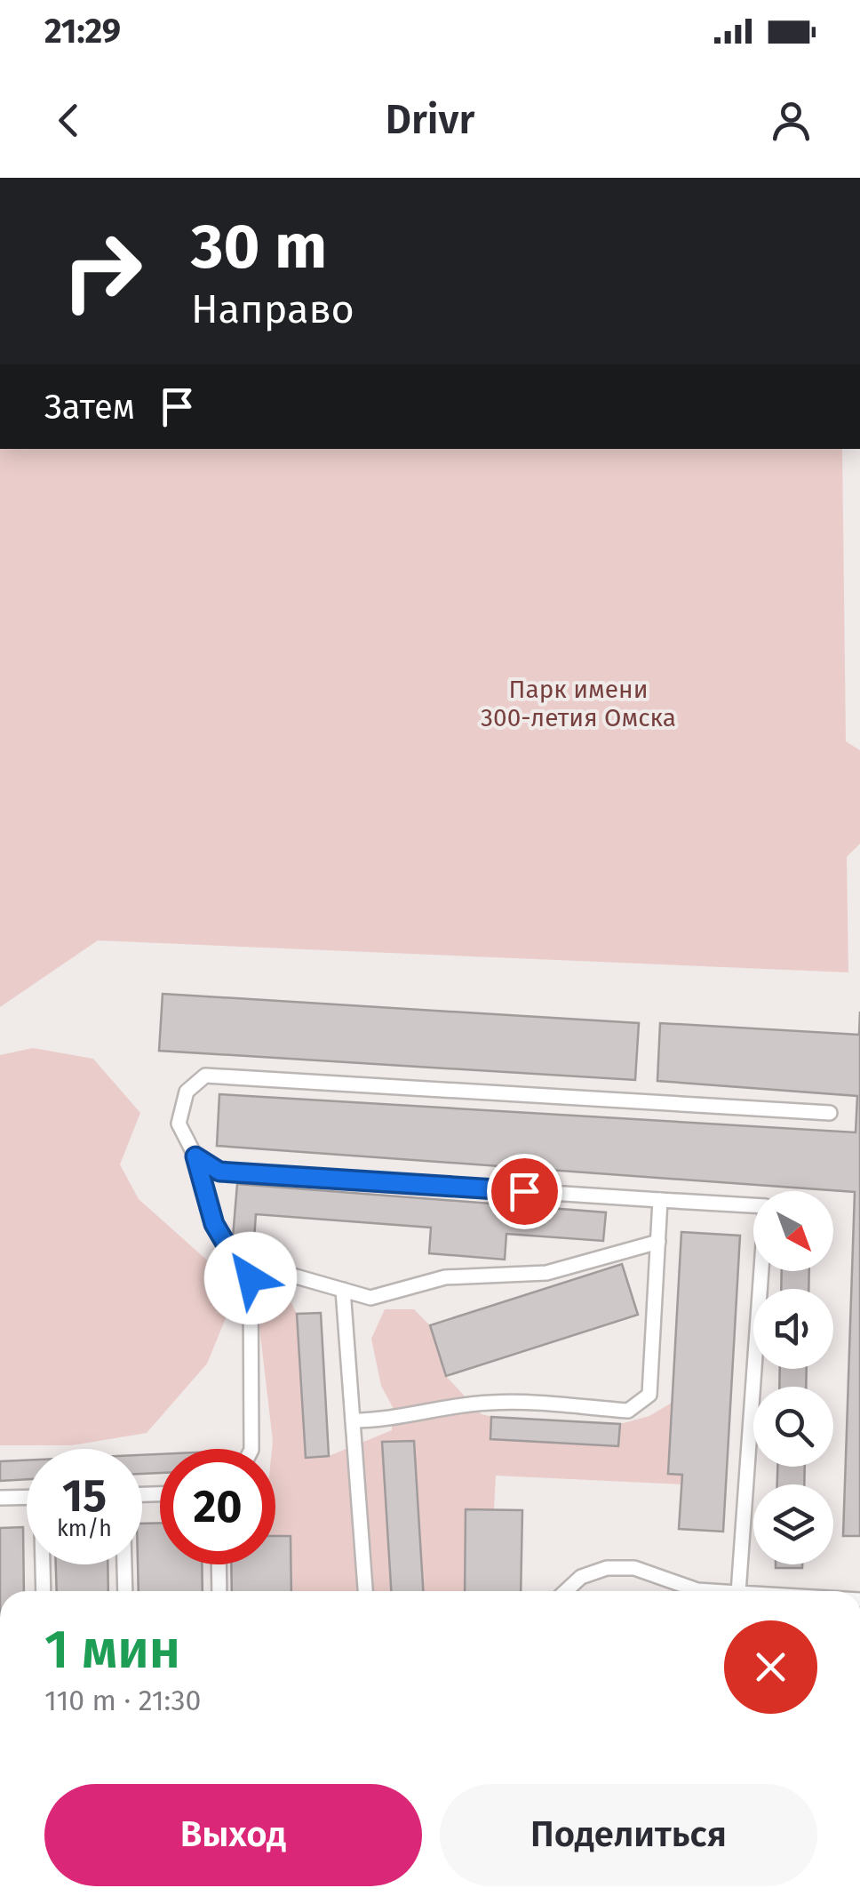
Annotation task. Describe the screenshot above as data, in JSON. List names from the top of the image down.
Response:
{
  "parks": ["Парк имени 300-летия Омска"],
  "north": "bottom right",
  "page": {
    "status": "21:29",
    "header": "Drivr",
    "turn": ["30 m", "Направо"],
    "then": "Затем",
    "speed": "15 km/h",
    "limit": "20",
    "heading": ["1 мин", "110 m · 21:30"],
    "buttons": ["Выход", "Поделиться"]
  }
}
